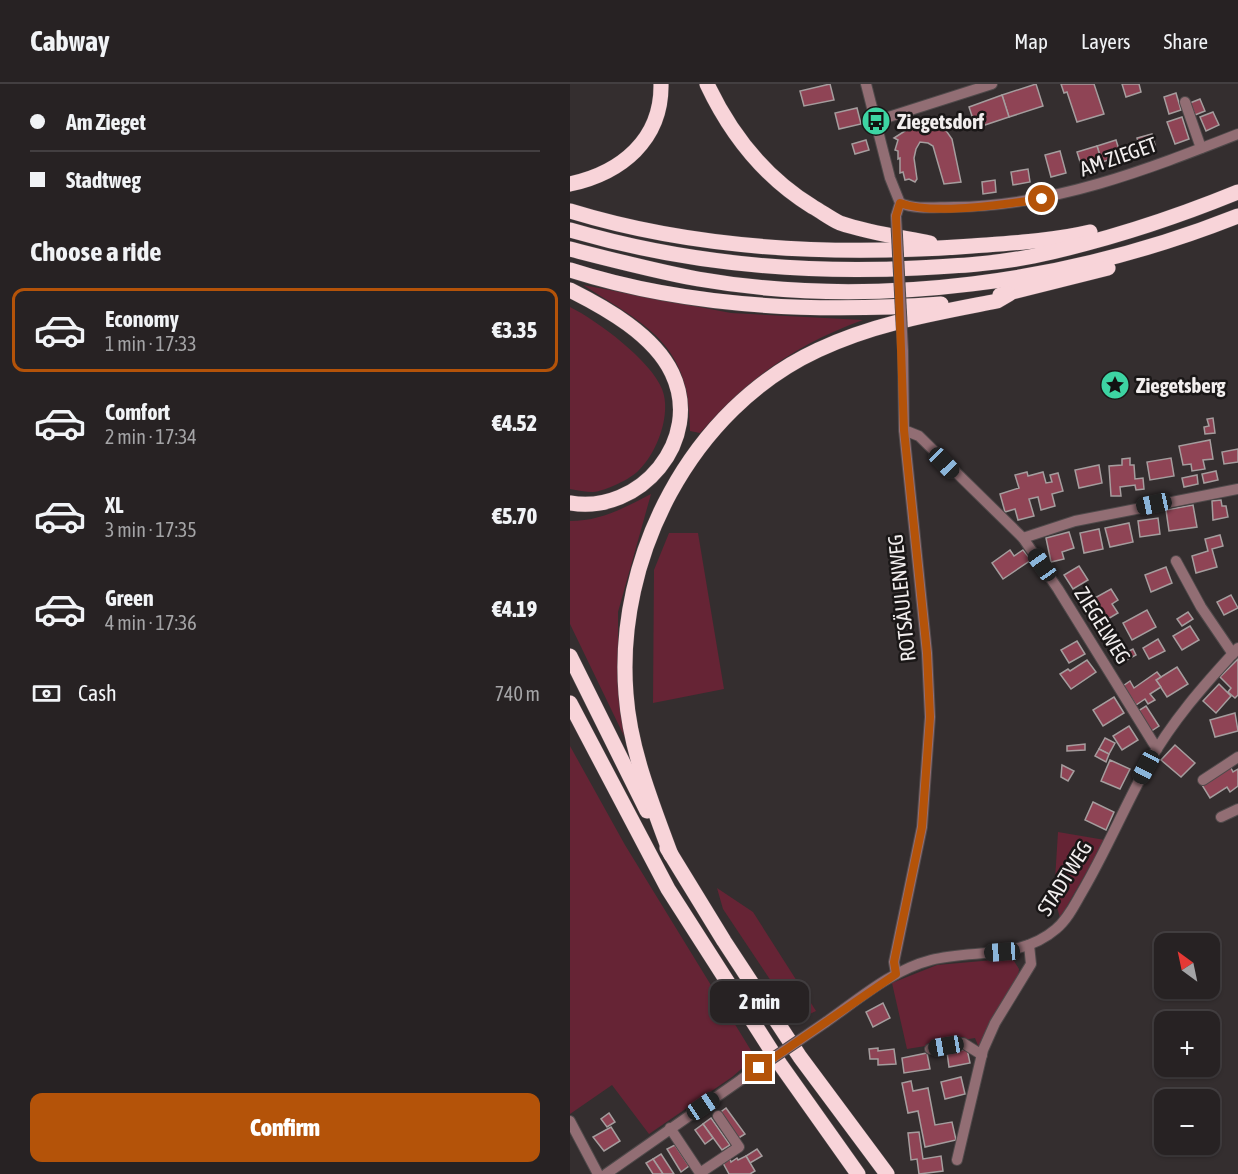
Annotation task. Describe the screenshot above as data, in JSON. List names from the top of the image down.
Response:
{
  "streets": {
    "street": [
      "AM ZIEGET",
      "ROTSÄULENWEG",
      "ZIEGELWEG",
      "STADTWEG"
    ]
  },
  "crossings": [
    ["AM ZIEGET", "ROTSÄULENWEG"],
    ["ROTSÄULENWEG", "ZIEGELWEG"],
    ["ROTSÄULENWEG", "STADTWEG"],
    ["ZIEGELWEG", "STADTWEG"]
  ],
  "places": {
    "bus stop": ["Ziegetsdorf"],
    "place": ["Ziegetsberg"]
  },
  "north": "top left",
  "page": {
    "header": "Cabway",
    "nav": ["Map", "Layers", "Share"],
    "banner": ["Am Zieget", "Stadtweg"],
    "heading": "Choose a ride",
    "list": [
      {
        "name": "Economy",
        "note": "1 min · 17:33",
        "value": "€3.35"
      },
      {
        "name": "Comfort",
        "note": "2 min · 17:34",
        "value": "€4.52"
      },
      {
        "name": "XL",
        "note": "3 min · 17:35",
        "value": "€5.70"
      },
      {
        "name": "Green",
        "note": "4 min · 17:36",
        "value": "€4.19"
      }
    ],
    "pay": ["Cash", "740 m"],
    "map_buttons": ["+", "−"],
    "bubble": "2 min",
    "buttons": "Confirm"
  }
}
